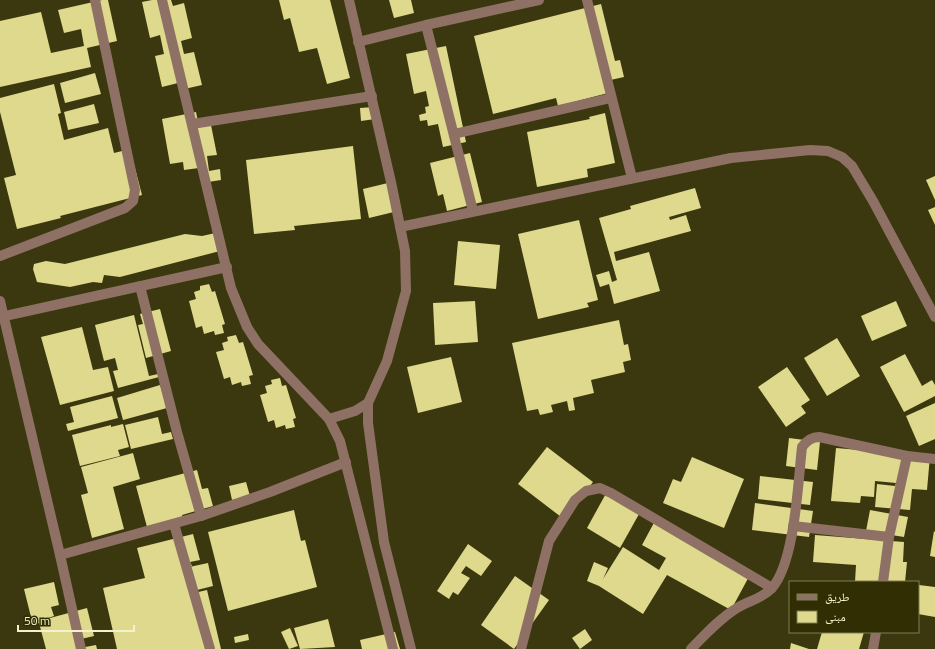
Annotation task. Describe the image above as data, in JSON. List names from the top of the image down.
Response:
{
  "legend": ["طريق", "مبنى"],
  "scale_bar": "50 m"
}
